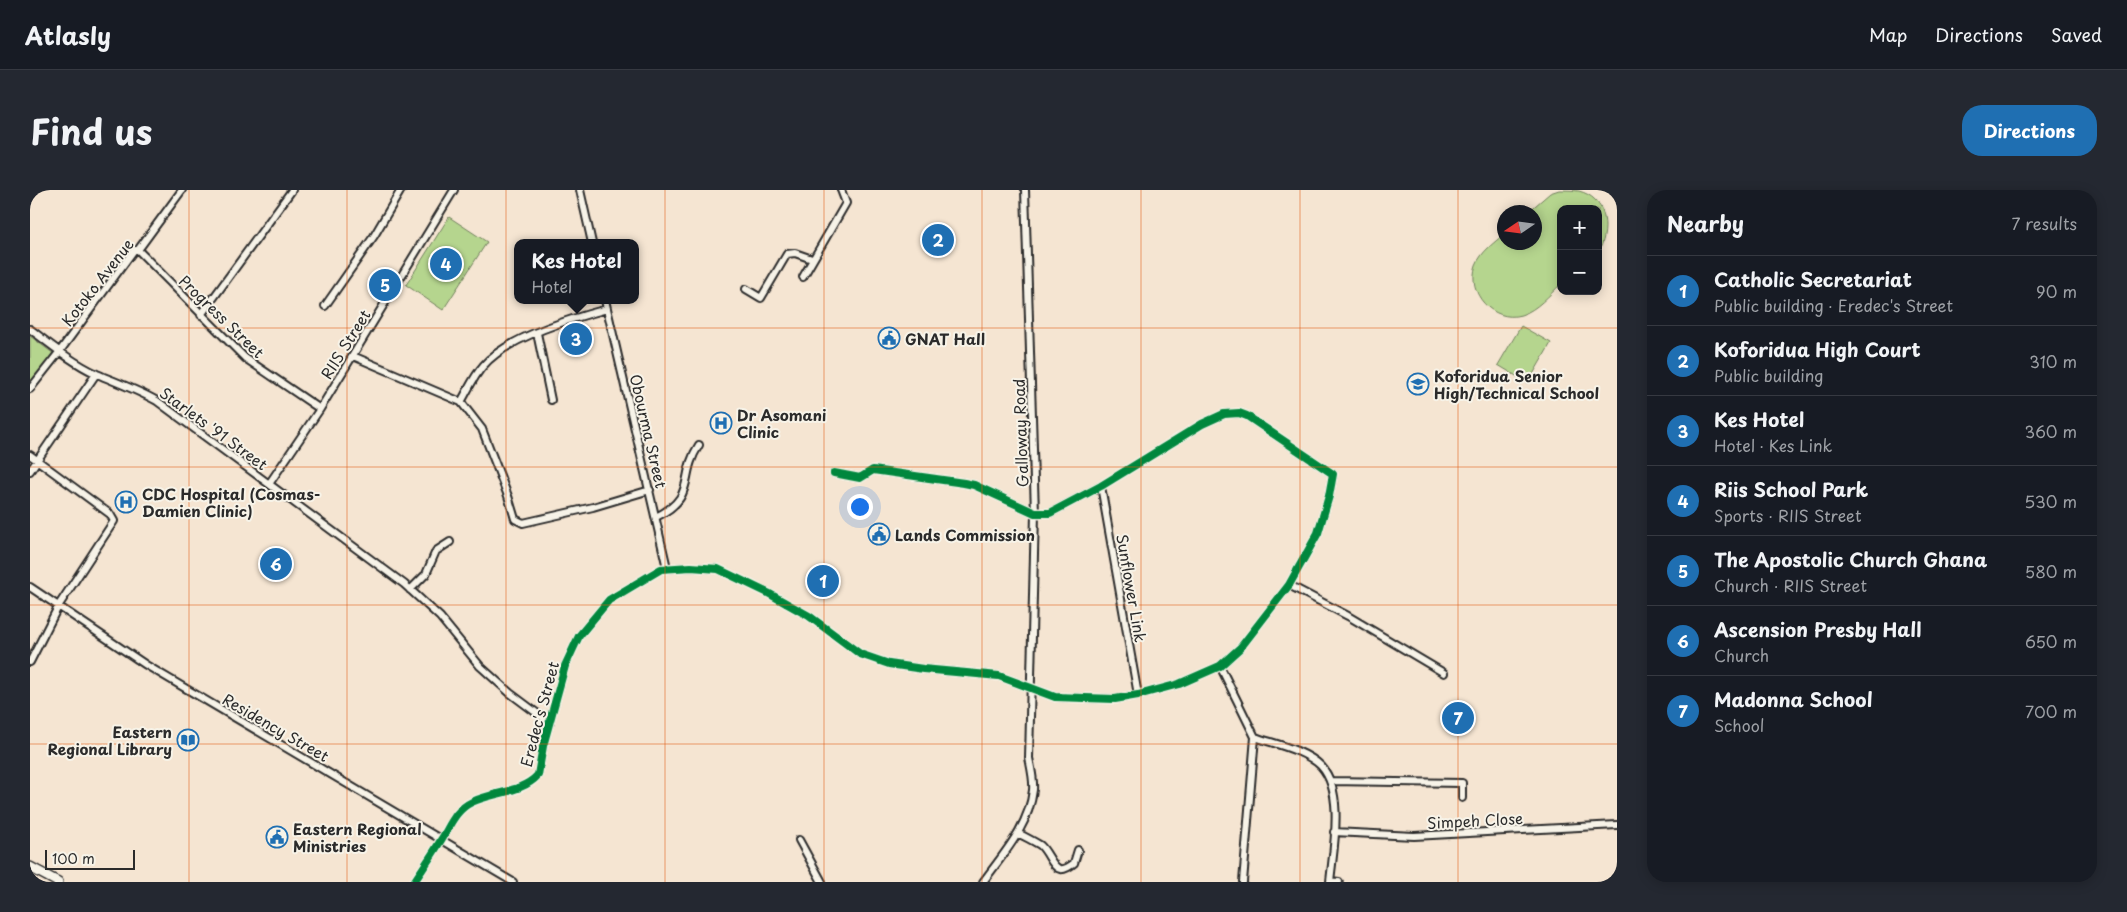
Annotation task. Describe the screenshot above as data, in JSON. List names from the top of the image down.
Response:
{
  "streets": {
    "street": [
      "Kotoko Avenue",
      "Progress Street",
      "RIIS Street",
      "Starlets '91 Street",
      "Obourma Street",
      "Galloway Road",
      "Sunflower Link",
      "Eredec's Street",
      "Residency Street",
      "Simpeh Close"
    ]
  },
  "crossings": [
    ["Kotoko Avenue", "Progress Street"],
    ["Kotoko Avenue", "Starlets '91 Street"],
    ["Progress Street", "RIIS Street"],
    ["RIIS Street", "Starlets '91 Street"],
    ["Starlets '91 Street", "Eredec's Street"],
    ["Obourma Street", "Eredec's Street"],
    ["Galloway Road", "Eredec's Street"],
    ["Sunflower Link", "Eredec's Street"],
    ["Eredec's Street", "Residency Street"]
  ],
  "places": {
    "public building": ["GNAT Hall", "Lands Commission", "Eastern Regional Ministries"],
    "school or university": ["Koforidua Senior High/Technical School"],
    "hospital": ["Dr Asomani Clinic", "CDC Hospital (Cosmas- Damien Clinic)"],
    "library": ["Eastern Regional Library"]
  },
  "scale_bar": "100 m",
  "north": "left",
  "page": {
    "header": "Atlasly",
    "nav": ["Map", "Directions", "Saved"],
    "title": "Find us",
    "buttons": "Directions",
    "heading": ["Nearby", "7 results"],
    "map_buttons": ["+", "−"],
    "pins": [
      "2",
      "4",
      "5",
      "3",
      "6",
      "1",
      "7"
    ],
    "popup": ["Kes Hotel", "Hotel"],
    "list": [
      {
        "mark": "1",
        "name": "Catholic Secretariat",
        "note": "Public building · Eredec's Street",
        "value": "90 m"
      },
      {
        "mark": "2",
        "name": "Koforidua High Court",
        "note": "Public building",
        "value": "310 m"
      },
      {
        "mark": "3",
        "name": "Kes Hotel",
        "note": "Hotel · Kes Link",
        "value": "360 m"
      },
      {
        "mark": "4",
        "name": "Riis School Park",
        "note": "Sports · RIIS Street",
        "value": "530 m"
      },
      {
        "mark": "5",
        "name": "The Apostolic Church Ghana",
        "note": "Church · RIIS Street",
        "value": "580 m"
      },
      {
        "mark": "6",
        "name": "Ascension Presby Hall",
        "note": "Church",
        "value": "650 m"
      },
      {
        "mark": "7",
        "name": "Madonna School",
        "note": "School",
        "value": "700 m"
      }
    ],
    "scale": "100 m"
  }
}
